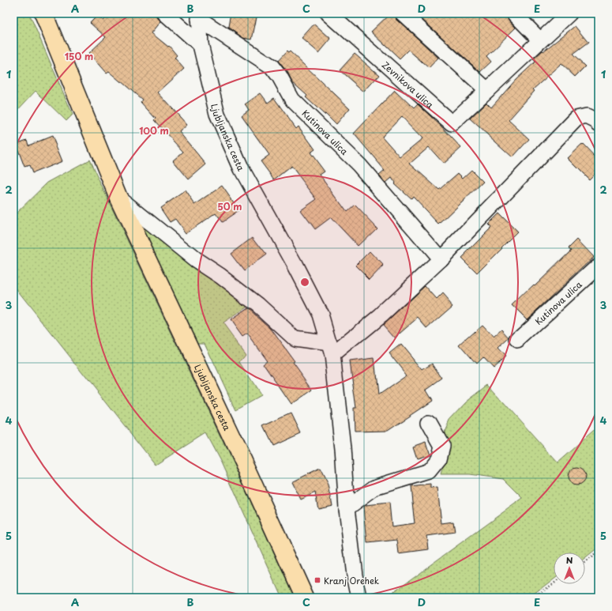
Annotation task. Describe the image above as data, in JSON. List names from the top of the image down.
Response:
{
  "streets": {
    "main road": ["Ljubljanska cesta"],
    "street": ["Zevnikova ulica", "Kutinova ulica"]
  },
  "crossings": [
    ["Kutinova ulica", "Ljubljanska cesta"]
  ],
  "places": {
    "transit": ["Kranj Orehek"]
  },
  "north": "top",
  "grid": {
    "columns": [
      "A",
      "B",
      "C",
      "D",
      "E"
    ],
    "rows": [
      "1",
      "2",
      "3",
      "4",
      "5"
    ]
  },
  "rings": ["150 m", "100 m", "50 m"]
}
